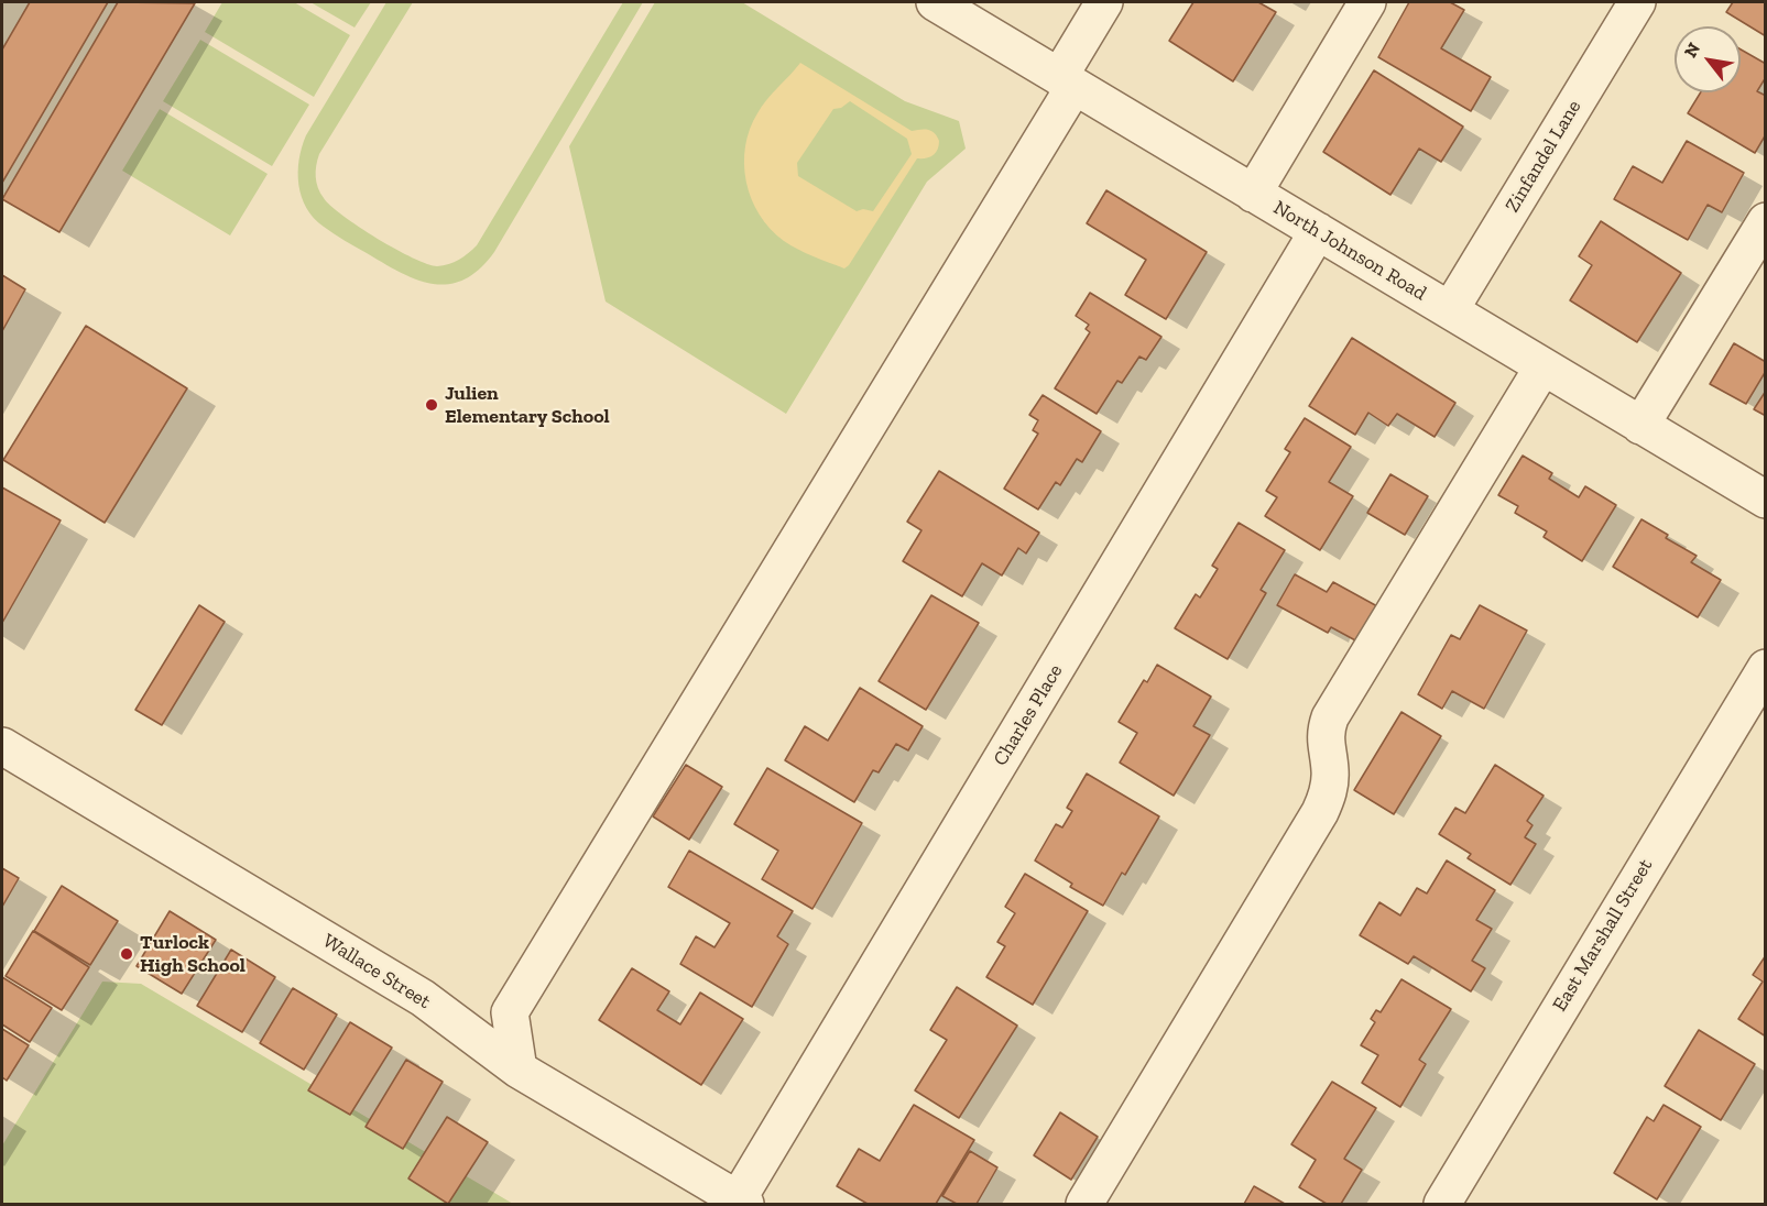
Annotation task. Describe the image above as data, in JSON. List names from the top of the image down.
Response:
{
  "streets": {
    "street": [
      "Zinfandel Lane",
      "North Johnson Road",
      "Charles Place",
      "East Marshall Street",
      "Wallace Street"
    ]
  },
  "crossings": [
    ["Zinfandel Lane", "North Johnson Road"],
    ["North Johnson Road", "Charles Place"],
    ["Charles Place", "Wallace Street"]
  ],
  "places": ["Julien Elementary School", "Turlock High School"],
  "north": "top left"
}
